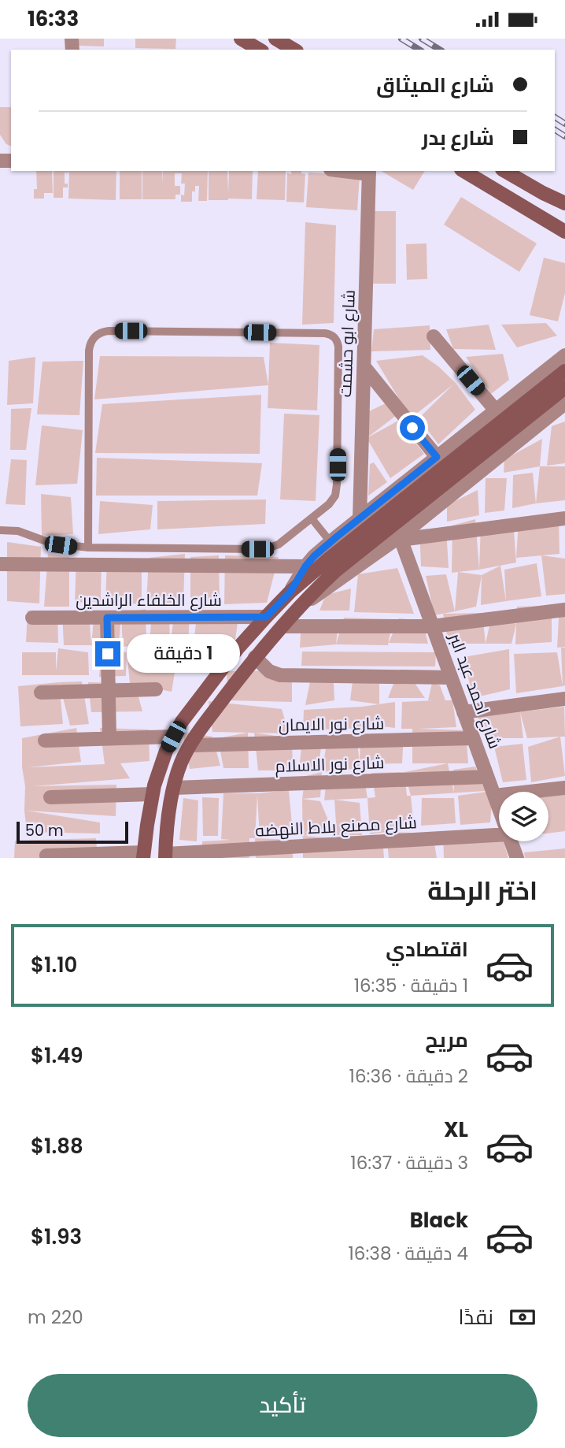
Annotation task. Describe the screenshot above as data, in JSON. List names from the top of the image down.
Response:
{
  "streets": {
    "street": [
      "شارع ابو حشمت",
      "شارع الخلفاء الراشدين",
      "شارع احمد عبد البر",
      "شارع نور الايمان",
      "شارع نور الاسلام",
      "شارع مصنع بلاط النهضه"
    ]
  },
  "crossings": [
    ["شارع احمد عبد البر", "شارع نور الايمان"],
    ["شارع احمد عبد البر", "شارع نور الاسلام"]
  ],
  "scale_bar": "50 m",
  "page": {
    "status": "16:33",
    "banner": ["شارع الميثاق", "شارع بدر"],
    "bubble": "1 دقيقة",
    "scale": "50 m",
    "heading": "اختر الرحلة",
    "list": [
      {
        "name": "اقتصادي",
        "note": "1 دقيقة · 16:35",
        "value": "$1.10"
      },
      {
        "name": "مريح",
        "note": "2 دقيقة · 16:36",
        "value": "$1.49"
      },
      {
        "name": "XL",
        "note": "3 دقيقة · 16:37",
        "value": "$1.88"
      },
      {
        "name": "Black",
        "note": "4 دقيقة · 16:38",
        "value": "$1.93"
      }
    ],
    "pay": ["نقدًا", "220 m"],
    "buttons": "تأكيد"
  }
}
